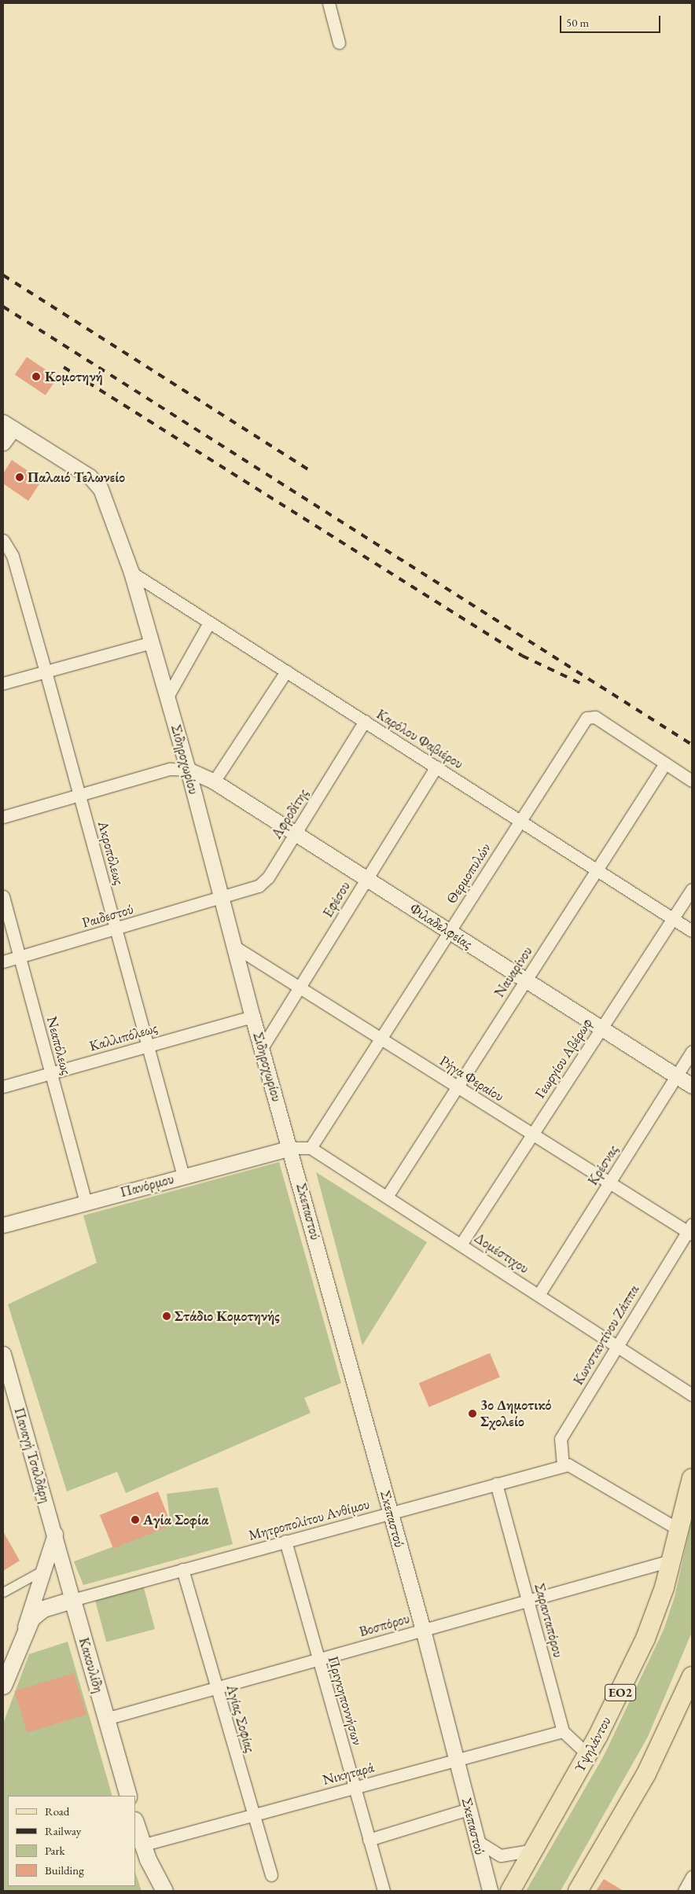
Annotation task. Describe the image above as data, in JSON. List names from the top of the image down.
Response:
{
  "streets": {
    "main road": ["Κακουλίδη", "ΕΟ2", "Υψηλάντου"],
    "street": [
      "Καρόλου Φαβιέρου",
      "Σιδηροχωρίου",
      "Αφροδίτης",
      "Ακροπόλεως",
      "Θερμοπυλών",
      "Εφέσου",
      "Ραιδεστού",
      "Φιλαδελφείας",
      "Ναυαρίνου",
      "Καλλιπόλεως",
      "Νεαπόλεως",
      "Γεωργίου Αβέρωφ",
      "Ρήγα Φεραίου",
      "Κρέσνας",
      "Πανόρμου",
      "Σκεπαστού",
      "Δομέστιχου",
      "Κωνσταντίνου Ζάππα",
      "Παναγή Τσαλδάρη",
      "Μητροπολίτου Ανθίμου",
      "Σαρανταπόρου",
      "Βοσπόρου",
      "Πριγκηποννήσων",
      "Αγίας Σοφίας",
      "Νικηταρά"
    ]
  },
  "crossings": [
    ["Καρόλου Φαβιέρου", "Σιδηροχωρίου"],
    ["Καρόλου Φαβιέρου", "Αφροδίτης"],
    ["Καρόλου Φαβιέρου", "Θερμοπυλών"],
    ["Καρόλου Φαβιέρου", "Εφέσου"],
    ["Καρόλου Φαβιέρου", "Ναυαρίνου"],
    ["Καρόλου Φαβιέρου", "Γεωργίου Αβέρωφ"],
    ["Σιδηροχωρίου", "Αφροδίτης"],
    ["Σιδηροχωρίου", "Εφέσου"],
    ["Σιδηροχωρίου", "Ραιδεστού"],
    ["Σιδηροχωρίου", "Φιλαδελφείας"],
    ["Σιδηροχωρίου", "Καλλιπόλεως"],
    ["Σιδηροχωρίου", "Ρήγα Φεραίου"],
    ["Σιδηροχωρίου", "Πανόρμου"],
    ["Σιδηροχωρίου", "Σκεπαστού"],
    ["Αφροδίτης", "Ραιδεστού"],
    ["Αφροδίτης", "Φιλαδελφείας"],
    ["Ακροπόλεως", "Ραιδεστού"],
    ["Ακροπόλεως", "Καλλιπόλεως"],
    ["Ακροπόλεως", "Πανόρμου"],
    ["Θερμοπυλών", "Φιλαδελφείας"],
    ["Θερμοπυλών", "Ναυαρίνου"],
    ["Θερμοπυλών", "Ρήγα Φεραίου"],
    ["Θερμοπυλών", "Δομέστιχου"],
    ["Εφέσου", "Φιλαδελφείας"],
    ["Εφέσου", "Ρήγα Φεραίου"],
    ["Ραιδεστού", "Νεαπόλεως"],
    ["Φιλαδελφείας", "Ναυαρίνου"],
    ["Φιλαδελφείας", "Γεωργίου Αβέρωφ"],
    ["Φιλαδελφείας", "Κρέσνας"],
    ["Ναυαρίνου", "Ρήγα Φεραίου"],
    ["Ναυαρίνου", "Δομέστιχου"],
    ["Καλλιπόλεως", "Νεαπόλεως"],
    ["Νεαπόλεως", "Πανόρμου"],
    ["Γεωργίου Αβέρωφ", "Ρήγα Φεραίου"],
    ["Γεωργίου Αβέρωφ", "Δομέστιχου"],
    ["Ρήγα Φεραίου", "Κρέσνας"],
    ["Ρήγα Φεραίου", "Κωνσταντίνου Ζάππα"],
    ["Κρέσνας", "Δομέστιχου"],
    ["Πανόρμου", "Σκεπαστού"],
    ["Σκεπαστού", "Μητροπολίτου Ανθίμου"],
    ["Σκεπαστού", "Βοσπόρου"],
    ["Σκεπαστού", "Νικηταρά"],
    ["Δομέστιχου", "Κωνσταντίνου Ζάππα"],
    ["Κωνσταντίνου Ζάππα", "Μητροπολίτου Ανθίμου"],
    ["Παναγή Τσαλδάρη", "Κακουλίδη"],
    ["Μητροπολίτου Ανθίμου", "Σαρανταπόρου"],
    ["Μητροπολίτου Ανθίμου", "Κακουλίδη"],
    ["Μητροπολίτου Ανθίμου", "Πριγκηποννήσων"],
    ["Μητροπολίτου Ανθίμου", "Αγίας Σοφίας"],
    ["Μητροπολίτου Ανθίμου", "Υψηλάντου"],
    ["Σαρανταπόρου", "Βοσπόρου"],
    ["Σαρανταπόρου", "Νικηταρά"],
    ["Βοσπόρου", "Κακουλίδη"],
    ["Βοσπόρου", "Πριγκηποννήσων"],
    ["Βοσπόρου", "Αγίας Σοφίας"],
    ["Βοσπόρου", "Υψηλάντου"],
    ["Πριγκηποννήσων", "Νικηταρά"],
    ["Αγίας Σοφίας", "Νικηταρά"]
  ],
  "places": [
    "Κομοτηνή",
    "Παλαιό Τελωνείο",
    "Στάδιο Κομοτηνής",
    "3ο Δημοτικό Σχολείο",
    "Αγία Σοφία"
  ],
  "legend": [
    "Road",
    "Railway",
    "Park",
    "Building"
  ],
  "scale_bar": "50 m"
}
